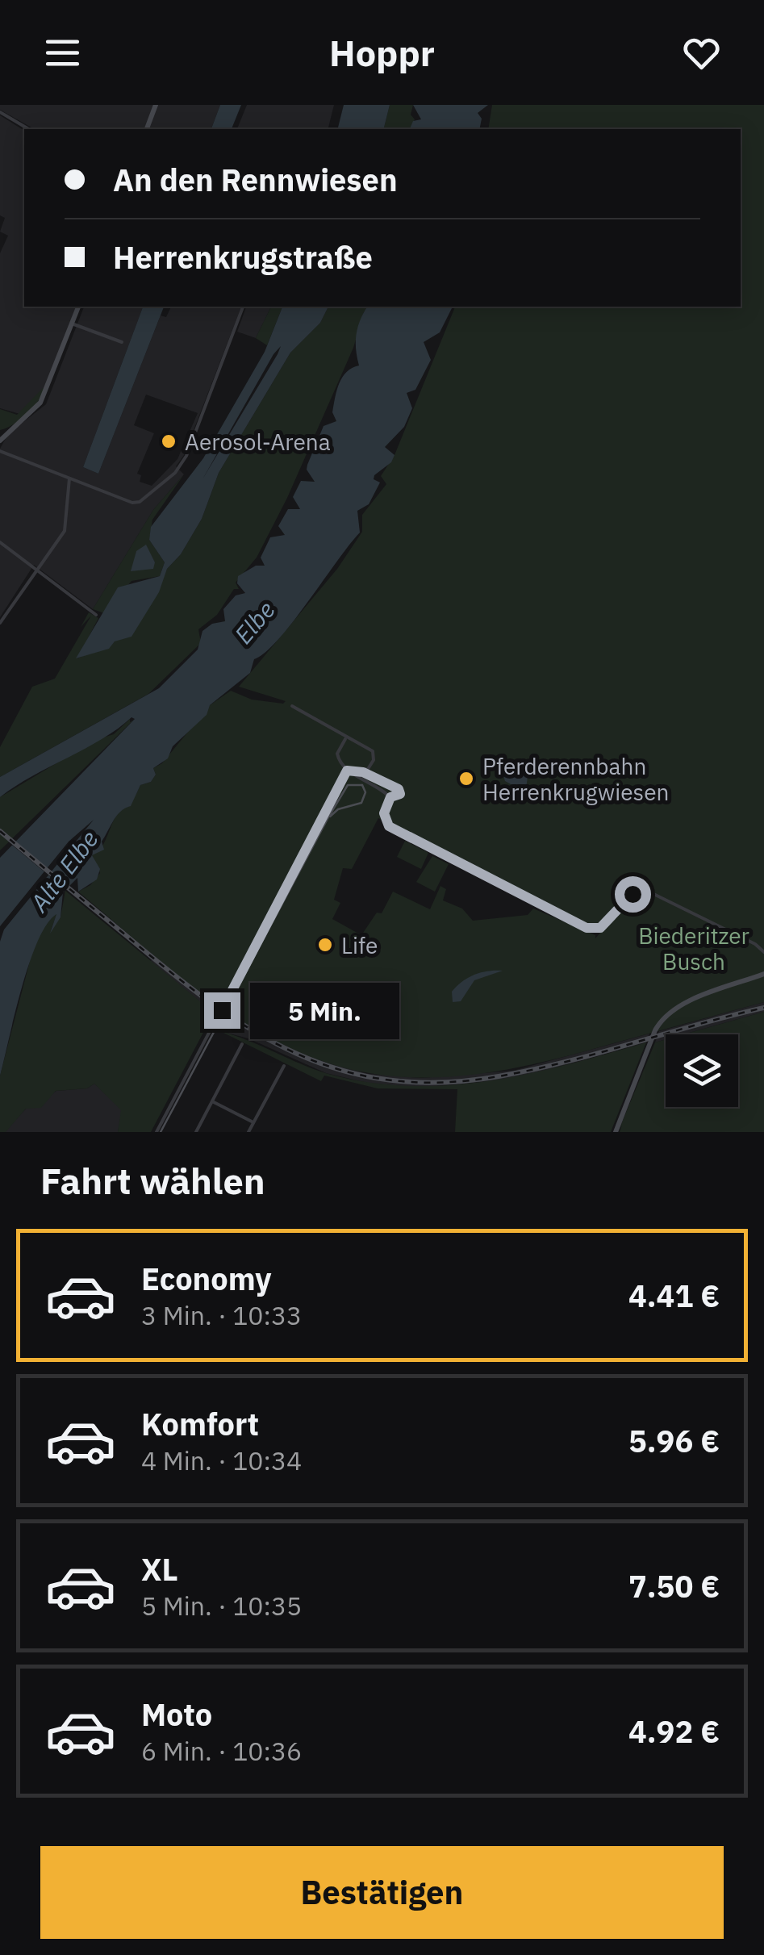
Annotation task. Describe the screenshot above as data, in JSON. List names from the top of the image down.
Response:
{
  "water": ["Elbe", "Alte Elbe"],
  "parks": ["Biederitzer Busch"],
  "places": ["Aerosol-Arena", "Pferderennbahn Herrenkrugwiesen", "Life"],
  "page": {
    "header": "Hoppr",
    "banner": ["An den Rennwiesen", "Herrenkrugstraße"],
    "bubble": "5 Min.",
    "heading": "Fahrt wählen",
    "list": [
      {
        "name": "Economy",
        "note": "3 Min. · 10:33",
        "value": "4.41 €"
      },
      {
        "name": "Komfort",
        "note": "4 Min. · 10:34",
        "value": "5.96 €"
      },
      {
        "name": "XL",
        "note": "5 Min. · 10:35",
        "value": "7.50 €"
      },
      {
        "name": "Moto",
        "note": "6 Min. · 10:36",
        "value": "4.92 €"
      }
    ],
    "buttons": "Bestätigen"
  }
}
